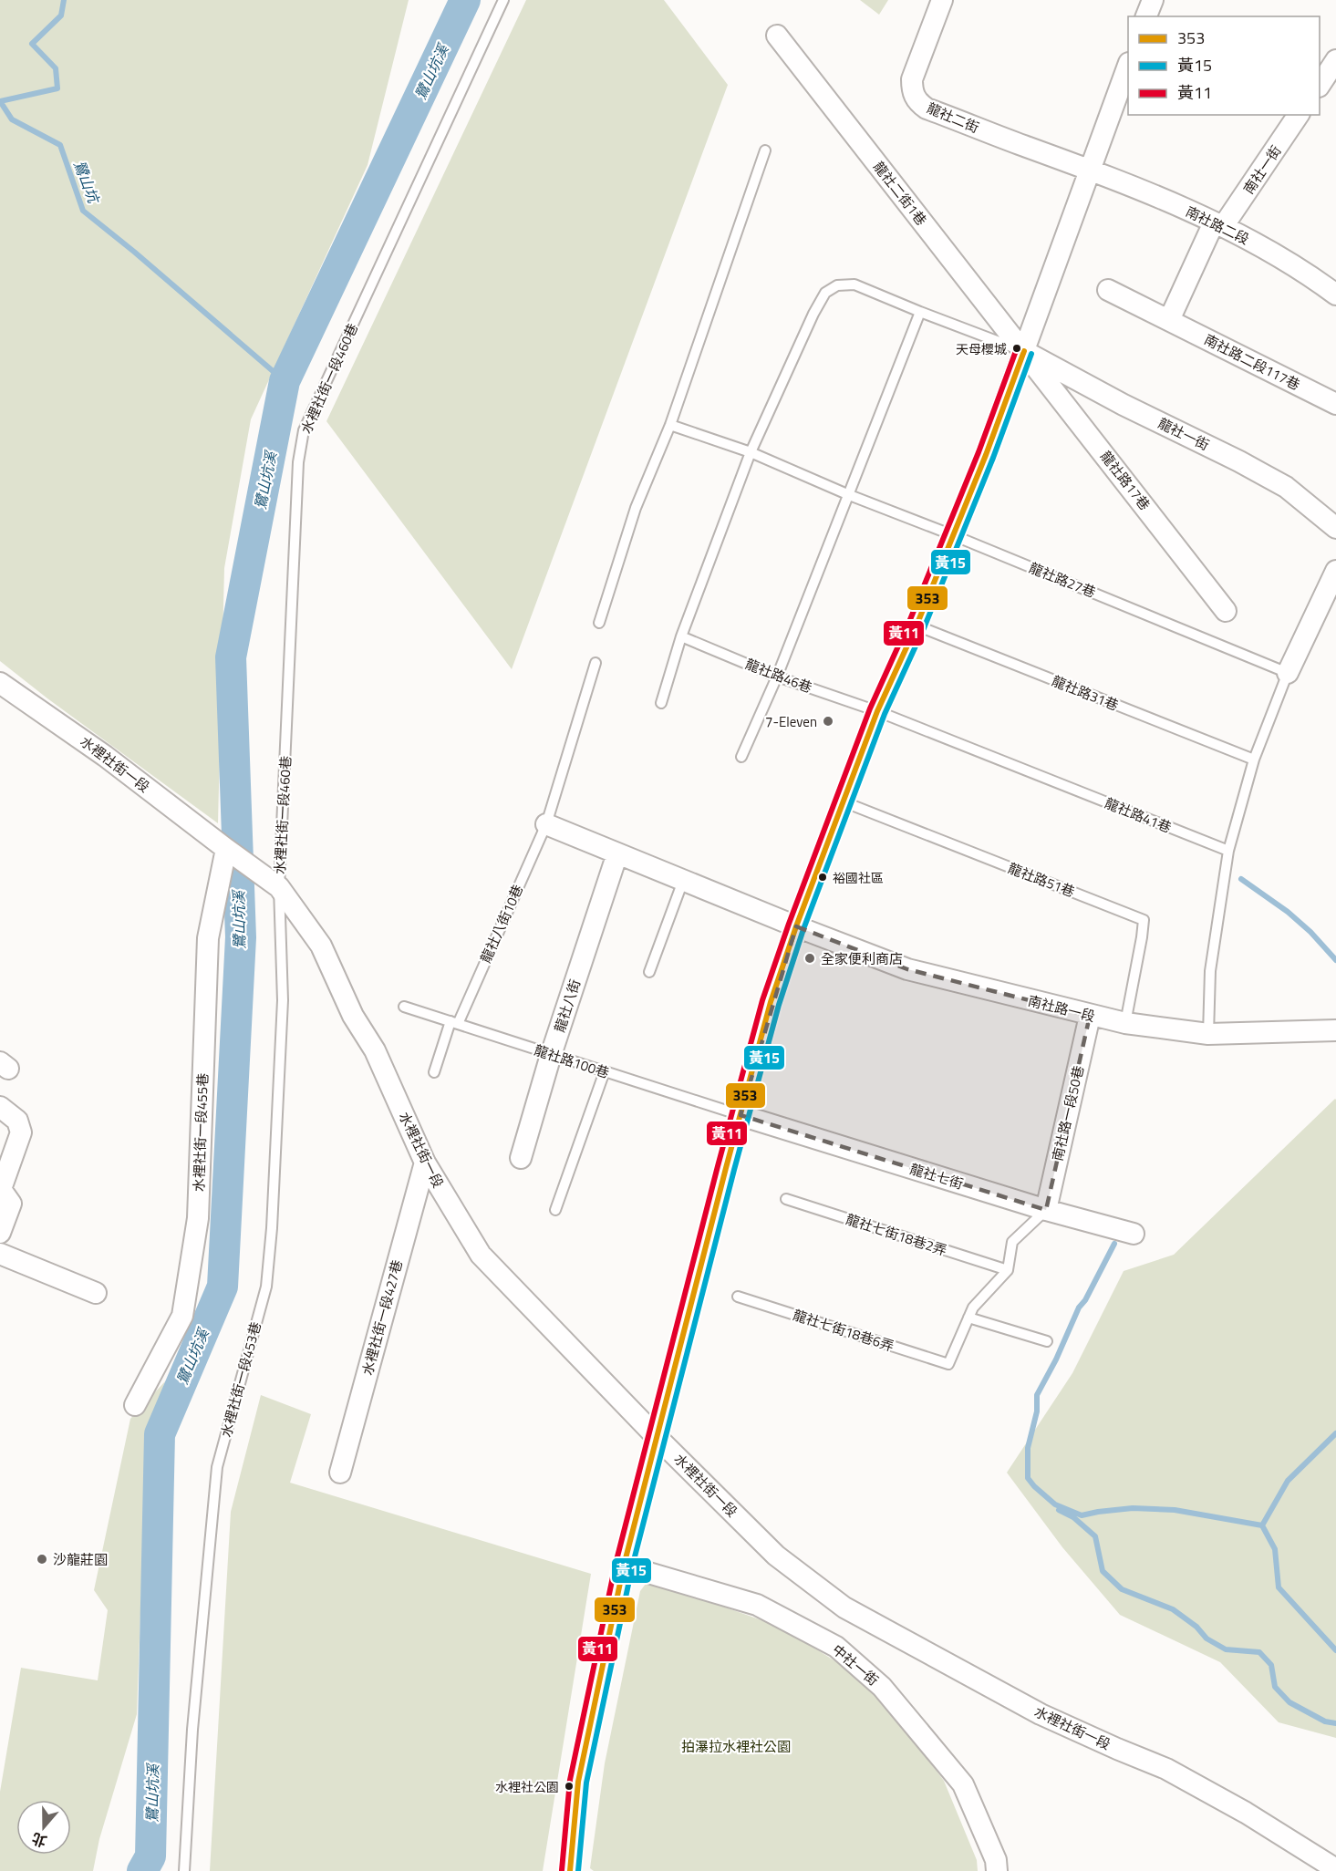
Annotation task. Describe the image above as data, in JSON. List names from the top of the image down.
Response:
{
  "streets": {
    "street": [
      "龍社二街",
      "南社一街",
      "龍社二街1巷",
      "南社路二段",
      "南社路二段117巷",
      "龍社一街",
      "龍社路17巷",
      "水裡社街一段",
      "龍社八街",
      "南社路一段",
      "南社路一段50巷",
      "水裡社街一段455巷",
      "龍社七街",
      "水裡社街一段427巷",
      "中社一街"
    ],
    "lane": [
      "水裡社街一段460巷",
      "龍社路27巷",
      "龍社路46巷",
      "龍社路31巷",
      "龍社路41巷",
      "龍社路51巷",
      "龍社八街10巷",
      "龍社路100巷",
      "龍社七街18巷2弄",
      "龍社七街18巷6弄",
      "水裡社街一段453巷"
    ]
  },
  "crossings": [
    ["龍社二街", "南社路二段"],
    ["南社一街", "南社路二段"],
    ["龍社二街1巷", "龍社一街"],
    ["龍社二街1巷", "龍社路17巷"],
    ["水裡社街一段460巷", "水裡社街一段"],
    ["水裡社街一段460巷", "水裡社街一段453巷"],
    ["龍社一街", "龍社路17巷"],
    ["龍社路46巷", "龍社路41巷"],
    ["水裡社街一段", "水裡社街一段455巷"],
    ["水裡社街一段", "水裡社街一段427巷"],
    ["水裡社街一段", "水裡社街一段453巷"],
    ["龍社路51巷", "南社路一段"],
    ["龍社八街10巷", "龍社路100巷"],
    ["龍社八街", "龍社路100巷"],
    ["南社路一段", "南社路一段50巷"],
    ["龍社路100巷", "龍社七街"],
    ["南社路一段50巷", "龍社七街"]
  ],
  "water": ["鷺山坑溪", "鷺山坑"],
  "parks": ["拍瀑拉水裡社公園"],
  "places": [
    "天母櫻城",
    "7-Eleven",
    "裕國社區",
    "全家便利商店",
    "沙龍莊園",
    "水裡社公園"
  ],
  "lines": ["transit line 黃11", "transit line 353", "transit line 黃15"],
  "legend": ["353", "黃15", "黃11"],
  "north": "bottom"
}
